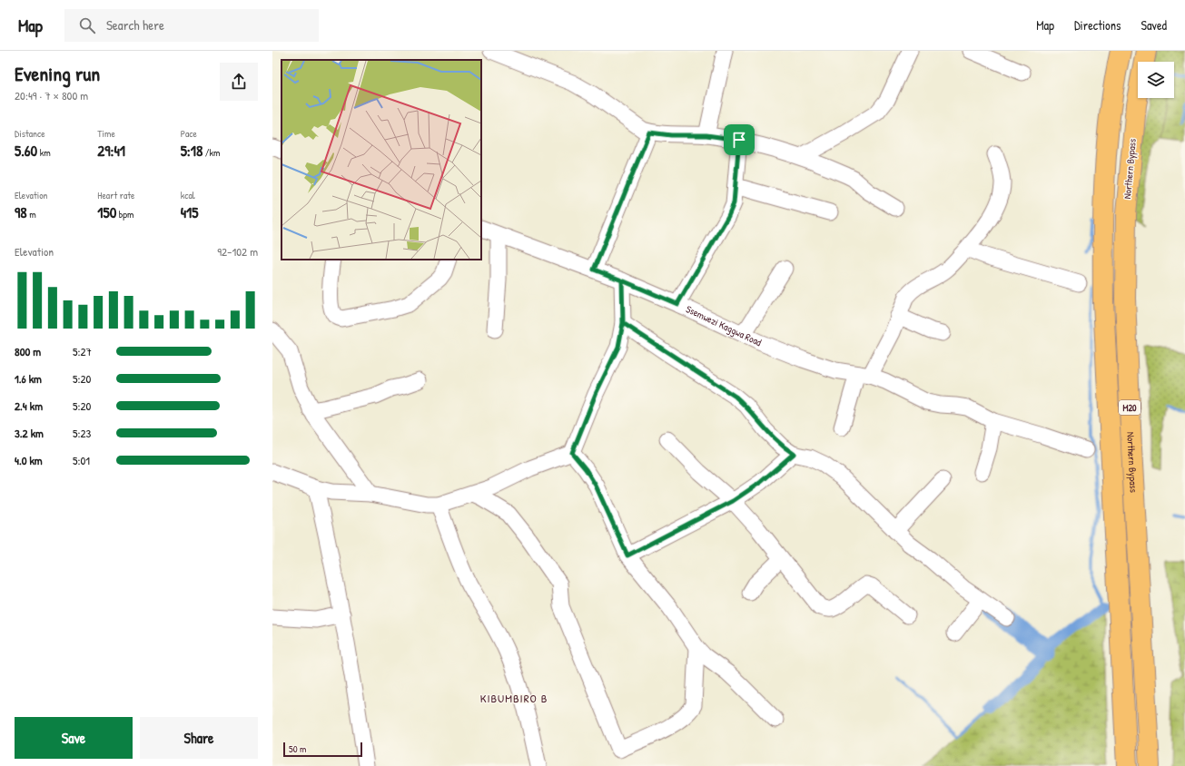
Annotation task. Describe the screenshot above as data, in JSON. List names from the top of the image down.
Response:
{
  "streets": {
    "highway": ["Northern Bypass", "M20"],
    "street": ["Ssemwezi Kaggwa Road"]
  },
  "districts": ["KIBUMBIRO B"],
  "scale_bar": "50 m",
  "page": {
    "header": "Map",
    "search": "Search here",
    "nav": ["Map", "Directions", "Saved"],
    "heading": ["Evening run", "20:49 · 7 × 800 m"],
    "stats": [
      ["Distance", "5.60 km"],
      ["Time", "29:41"],
      ["Pace", "5:18 /km"],
      ["Elevation", "98 m"],
      ["Heart rate", "150 bpm"],
      ["kcal", "415"]
    ],
    "chart": ["Elevation", "92–102 m"],
    "list": [
      {
        "name": "800 m",
        "note": "5:27"
      },
      {
        "name": "1.6 km",
        "note": "5:20"
      },
      {
        "name": "2.4 km",
        "note": "5:20"
      },
      {
        "name": "3.2 km",
        "note": "5:23"
      },
      {
        "name": "4.0 km",
        "note": "5:01"
      }
    ],
    "buttons": ["Save", "Share"],
    "scale": "50 m"
  }
}
